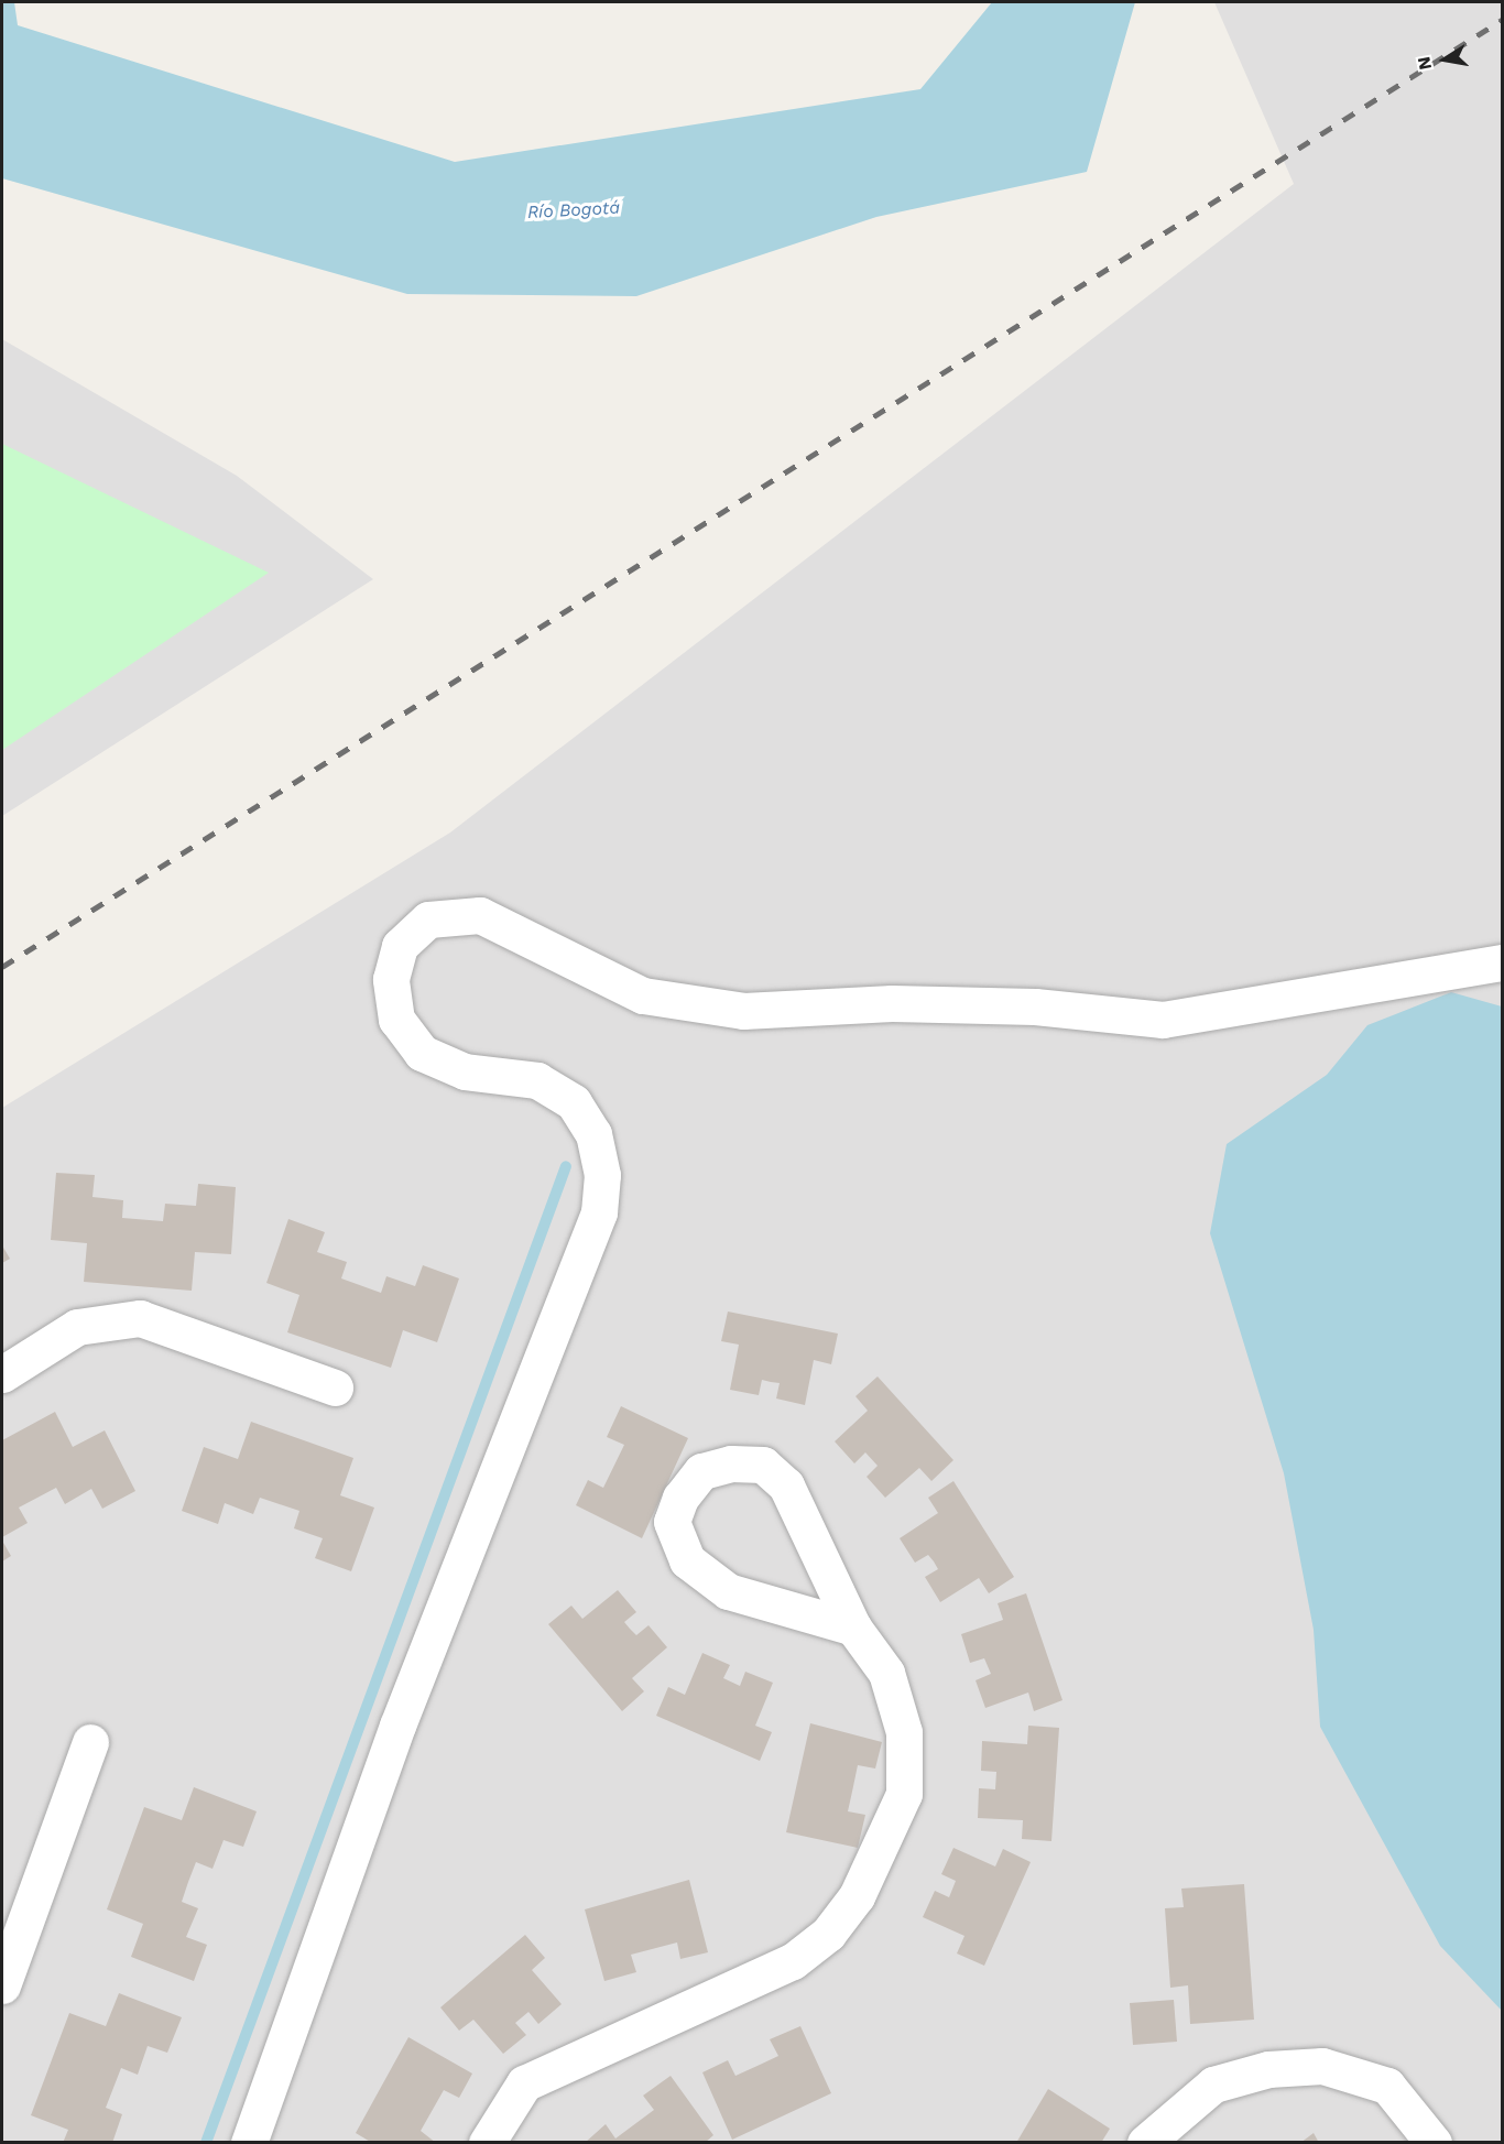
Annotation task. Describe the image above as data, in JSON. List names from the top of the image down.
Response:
{
  "water": ["Río Bogotá"],
  "north": "left"
}
